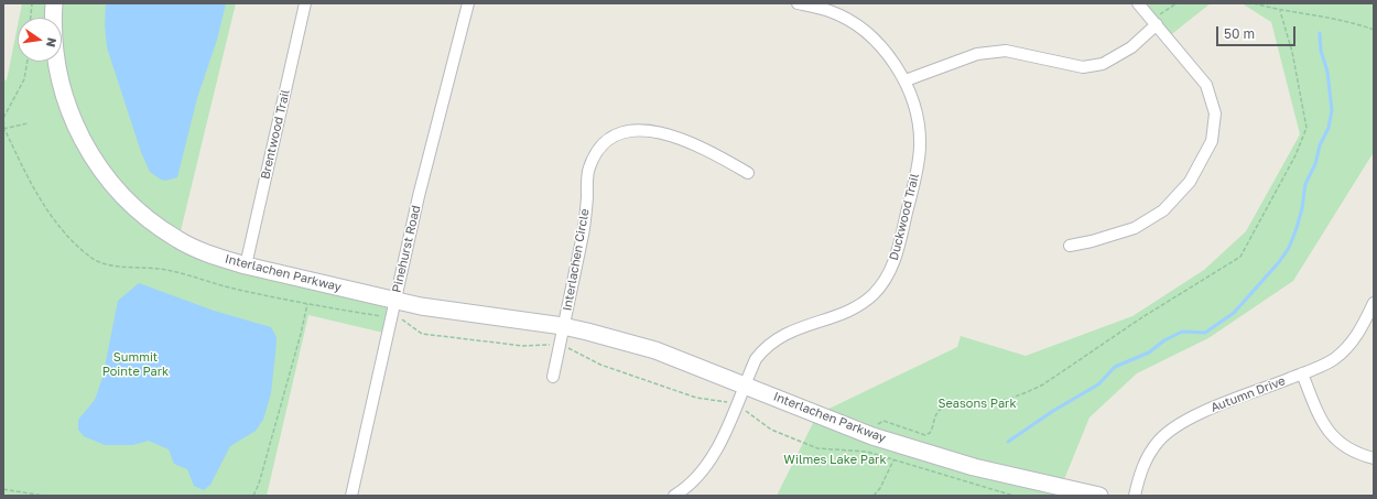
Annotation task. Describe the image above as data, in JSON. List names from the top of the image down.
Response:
{
  "streets": {
    "street": [
      "Brentwood Trail",
      "Duckwood Trail",
      "Pinehurst Road",
      "Interlachen Circle",
      "Interlachen Parkway",
      "Autumn Drive"
    ]
  },
  "crossings": [
    ["Brentwood Trail", "Interlachen Parkway"],
    ["Duckwood Trail", "Interlachen Parkway"],
    ["Pinehurst Road", "Interlachen Parkway"],
    ["Interlachen Circle", "Interlachen Parkway"]
  ],
  "parks": ["Summit Pointe Park", "Seasons Park", "Wilmes Lake Park"],
  "scale_bar": "50 m",
  "north": "right"
}
